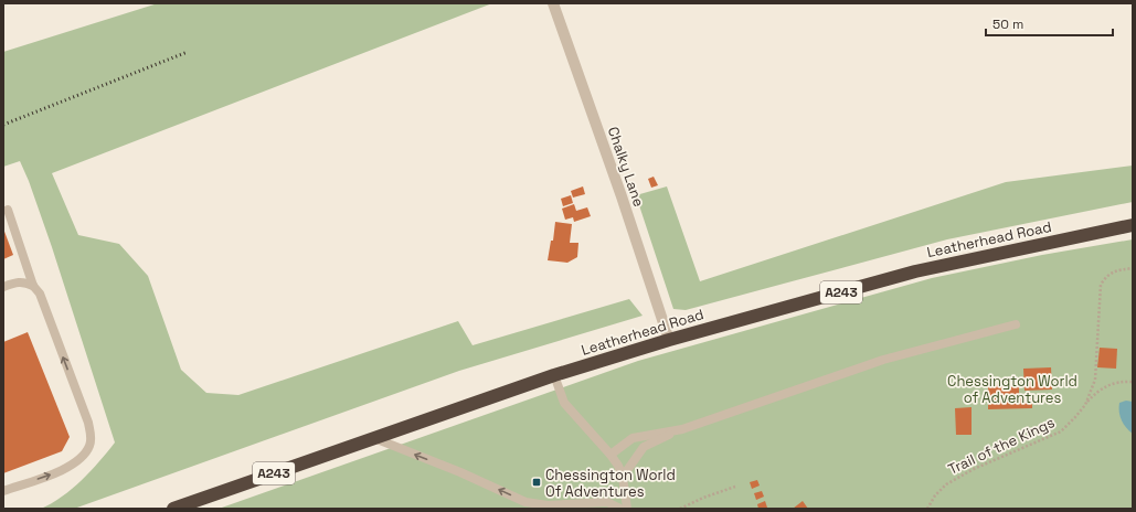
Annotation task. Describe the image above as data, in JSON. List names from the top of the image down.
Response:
{
  "streets": {
    "highway": ["Leatherhead Road", "A243"],
    "street": ["Chalky Lane"],
    "path": ["Trail of the Kings"]
  },
  "crossings": [
    ["Chalky Lane", "Leatherhead Road"]
  ],
  "parks": ["Chessington World of Adventures"],
  "places": {
    "transit": ["Chessington World Of Adventures"]
  },
  "scale_bar": "50 m"
}
